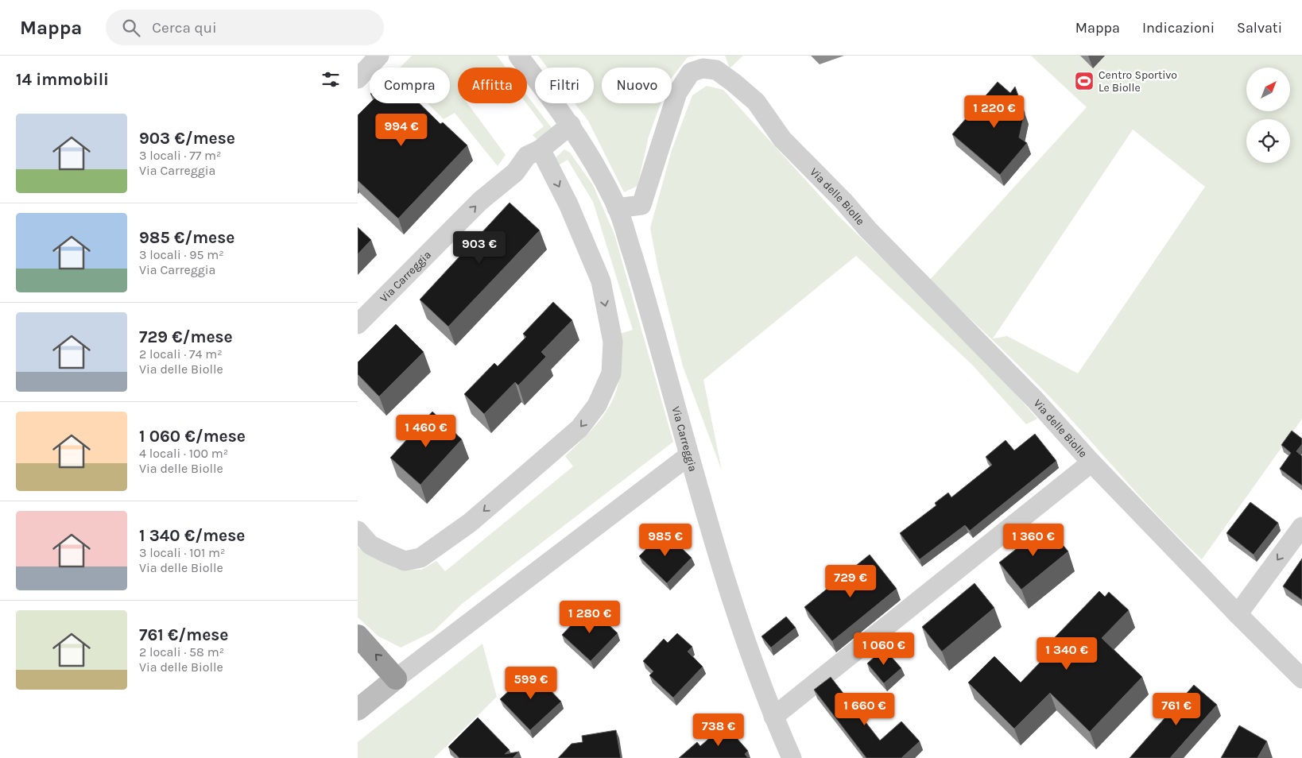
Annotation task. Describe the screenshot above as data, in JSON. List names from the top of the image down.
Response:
{
  "streets": {
    "street": ["Via delle Biolle", "Via Carreggia"]
  },
  "crossings": [
    ["Via delle Biolle", "Via Carreggia"]
  ],
  "places": {
    "sports": ["Centro Sportivo Le Biolle"]
  },
  "north": "top right",
  "page": {
    "header": "Mappa",
    "search": "Cerca qui",
    "nav": ["Mappa", "Indicazioni", "Salvati"],
    "heading": "14 immobili",
    "chip": [
      "Compra",
      "Affitta",
      "Filtri",
      "Nuovo"
    ],
    "price": [
      "1 220 €",
      "994 €",
      "903 €",
      "1 460 €",
      "985 €",
      "1 360 €",
      "729 €",
      "1 280 €",
      "1 060 €",
      "1 340 €",
      "599 €",
      "1 660 €",
      "761 €",
      "738 €"
    ],
    "list": [
      {
        "name": "903 €/mese",
        "note": "3 locali · 77 m² · Via Carreggia"
      },
      {
        "name": "985 €/mese",
        "note": "3 locali · 95 m² · Via Carreggia"
      },
      {
        "name": "729 €/mese",
        "note": "2 locali · 74 m² · Via delle Biolle"
      },
      {
        "name": "1 060 €/mese",
        "note": "4 locali · 100 m² · Via delle Biolle"
      },
      {
        "name": "1 340 €/mese",
        "note": "3 locali · 101 m² · Via delle Biolle"
      },
      {
        "name": "761 €/mese",
        "note": "2 locali · 58 m² · Via delle Biolle"
      }
    ]
  }
}
